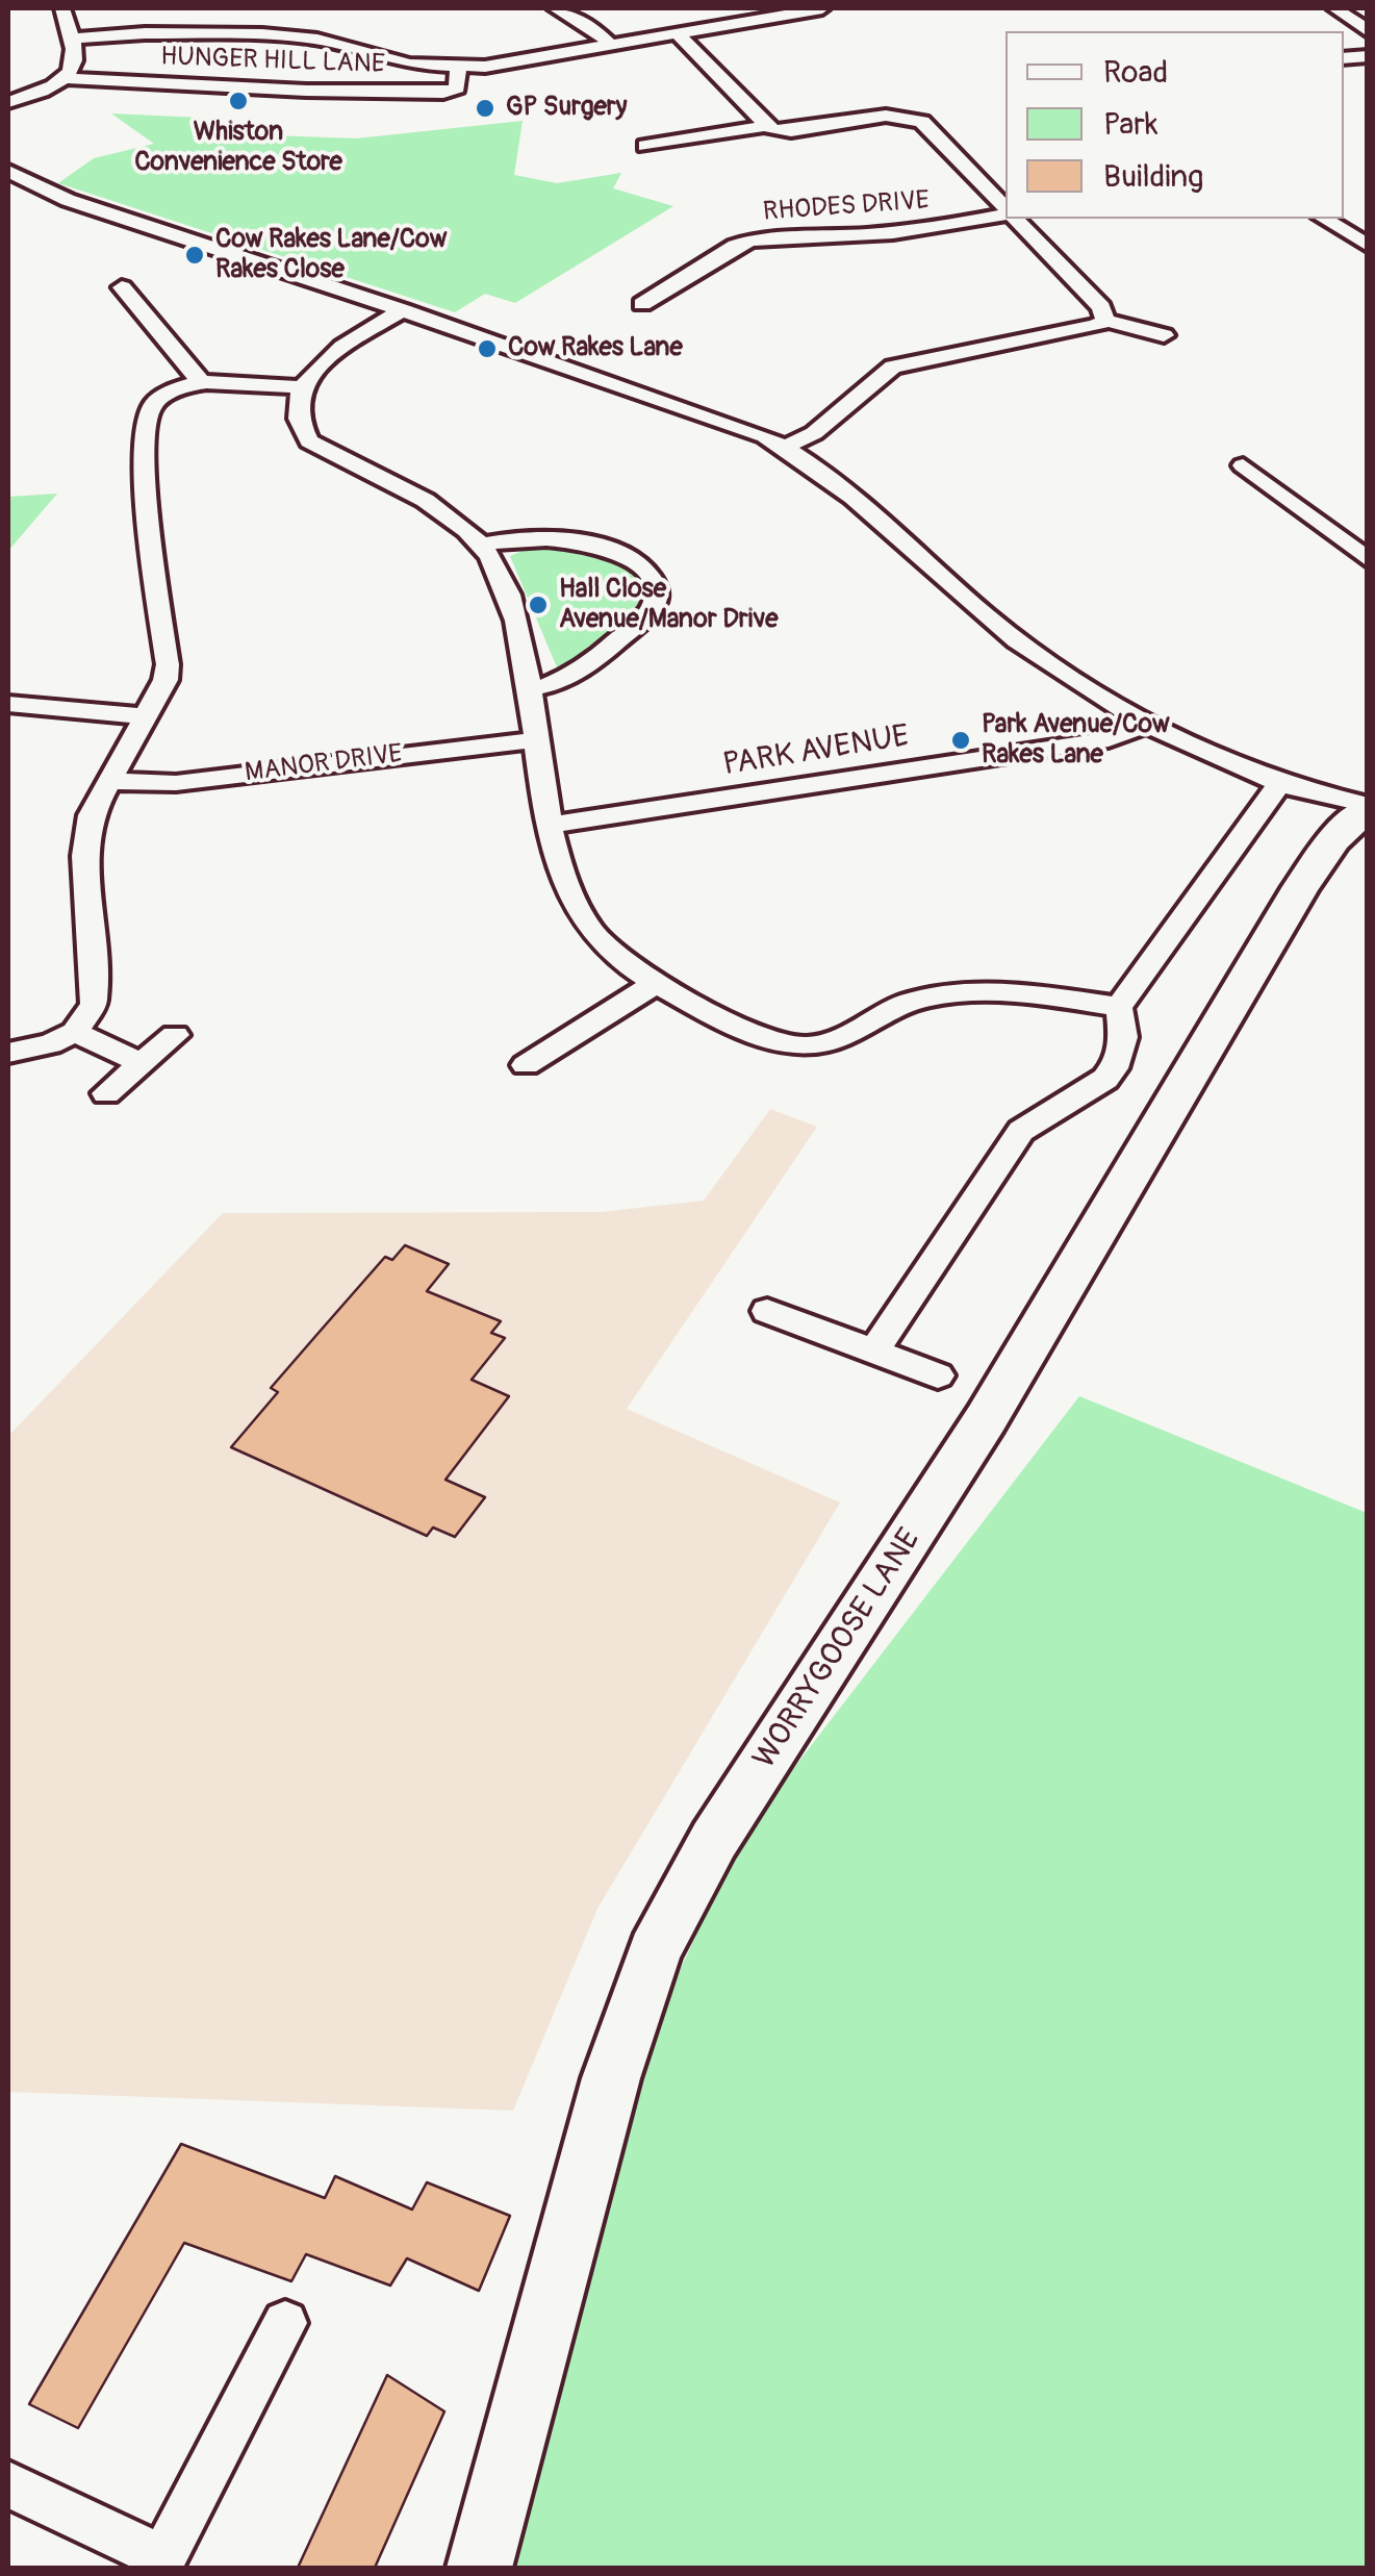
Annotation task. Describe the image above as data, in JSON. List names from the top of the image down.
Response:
{
  "streets": {
    "main road": ["WORRYGOOSE LANE"],
    "street": [
      "HUNGER HILL LANE",
      "RHODES DRIVE",
      "PARK AVENUE",
      "MANOR DRIVE"
    ]
  },
  "places": [
    "Whiston Convenience Store",
    "GP Surgery",
    "Cow Rakes Lane/Cow Rakes Close",
    "Cow Rakes Lane",
    "Hall Close Avenue/Manor Drive",
    "Park Avenue/Cow Rakes Lane"
  ],
  "legend": ["Road", "Park", "Building"]
}
